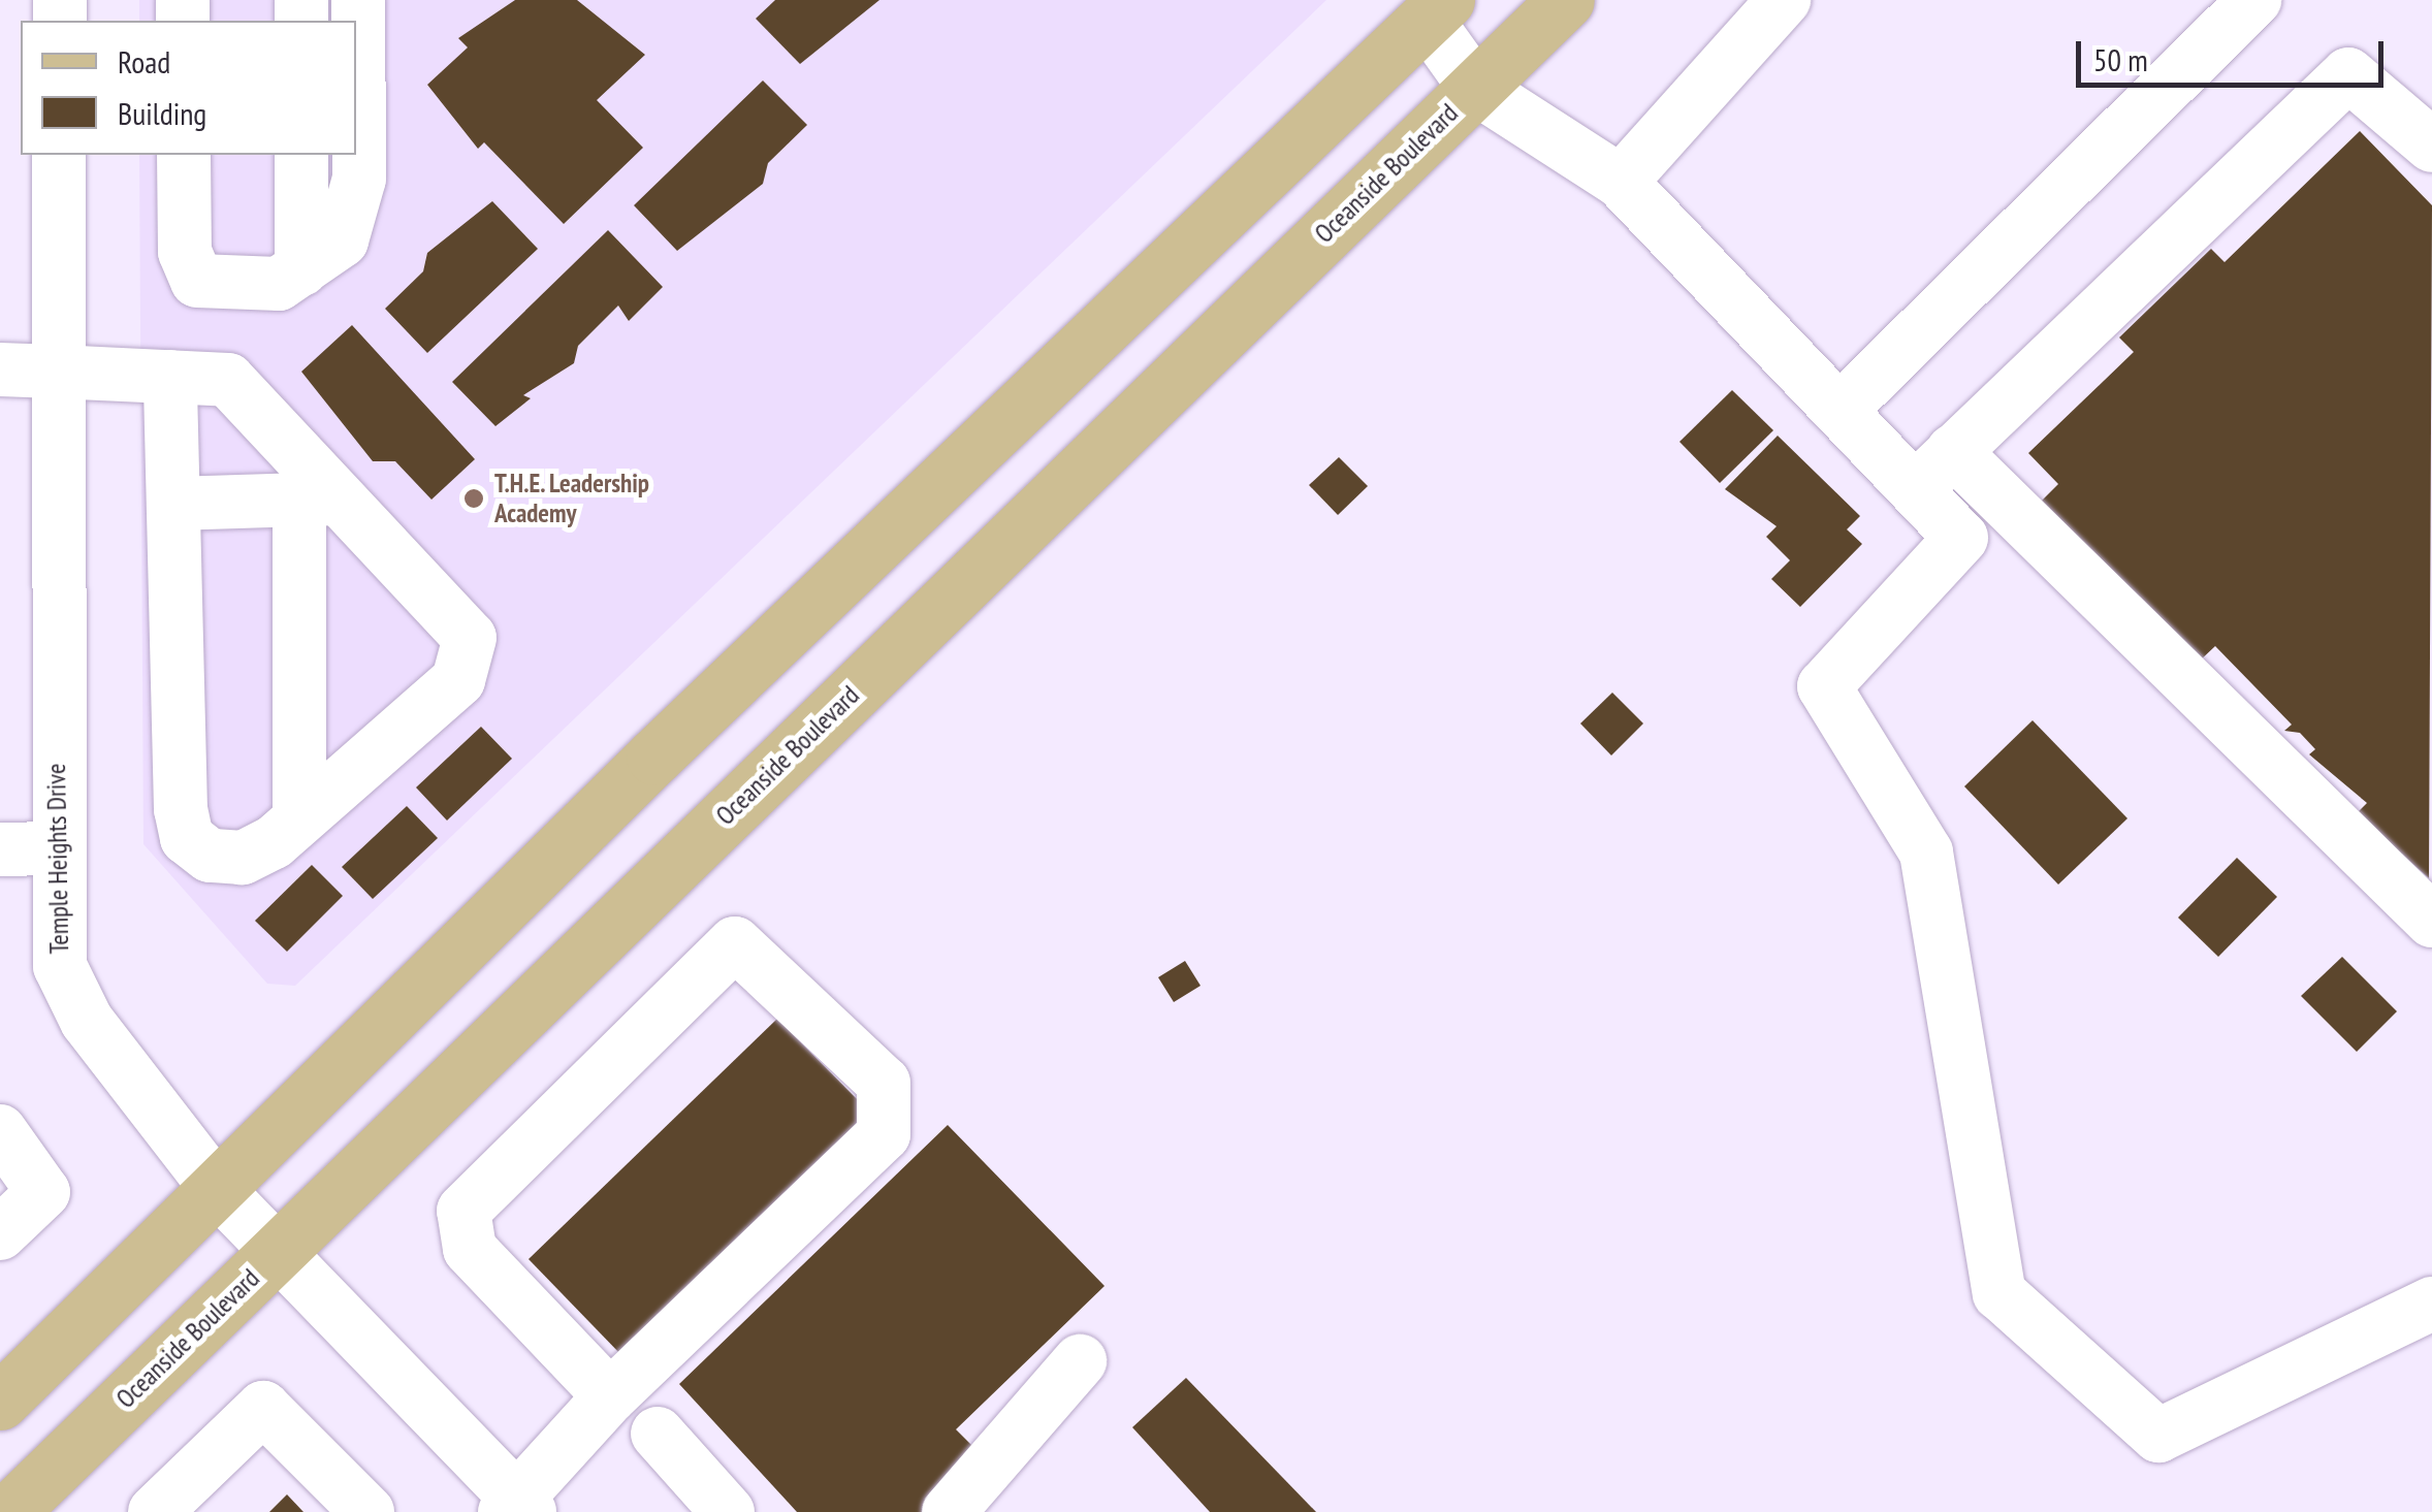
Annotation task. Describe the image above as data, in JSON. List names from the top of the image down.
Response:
{
  "streets": {
    "main road": ["Oceanside Boulevard"],
    "street": ["Temple Heights Drive"]
  },
  "crossings": [
    ["Oceanside Boulevard", "Temple Heights Drive"]
  ],
  "places": ["T.H.E. Leadership Academy"],
  "legend": ["Road", "Building"],
  "scale_bar": "50 m"
}
